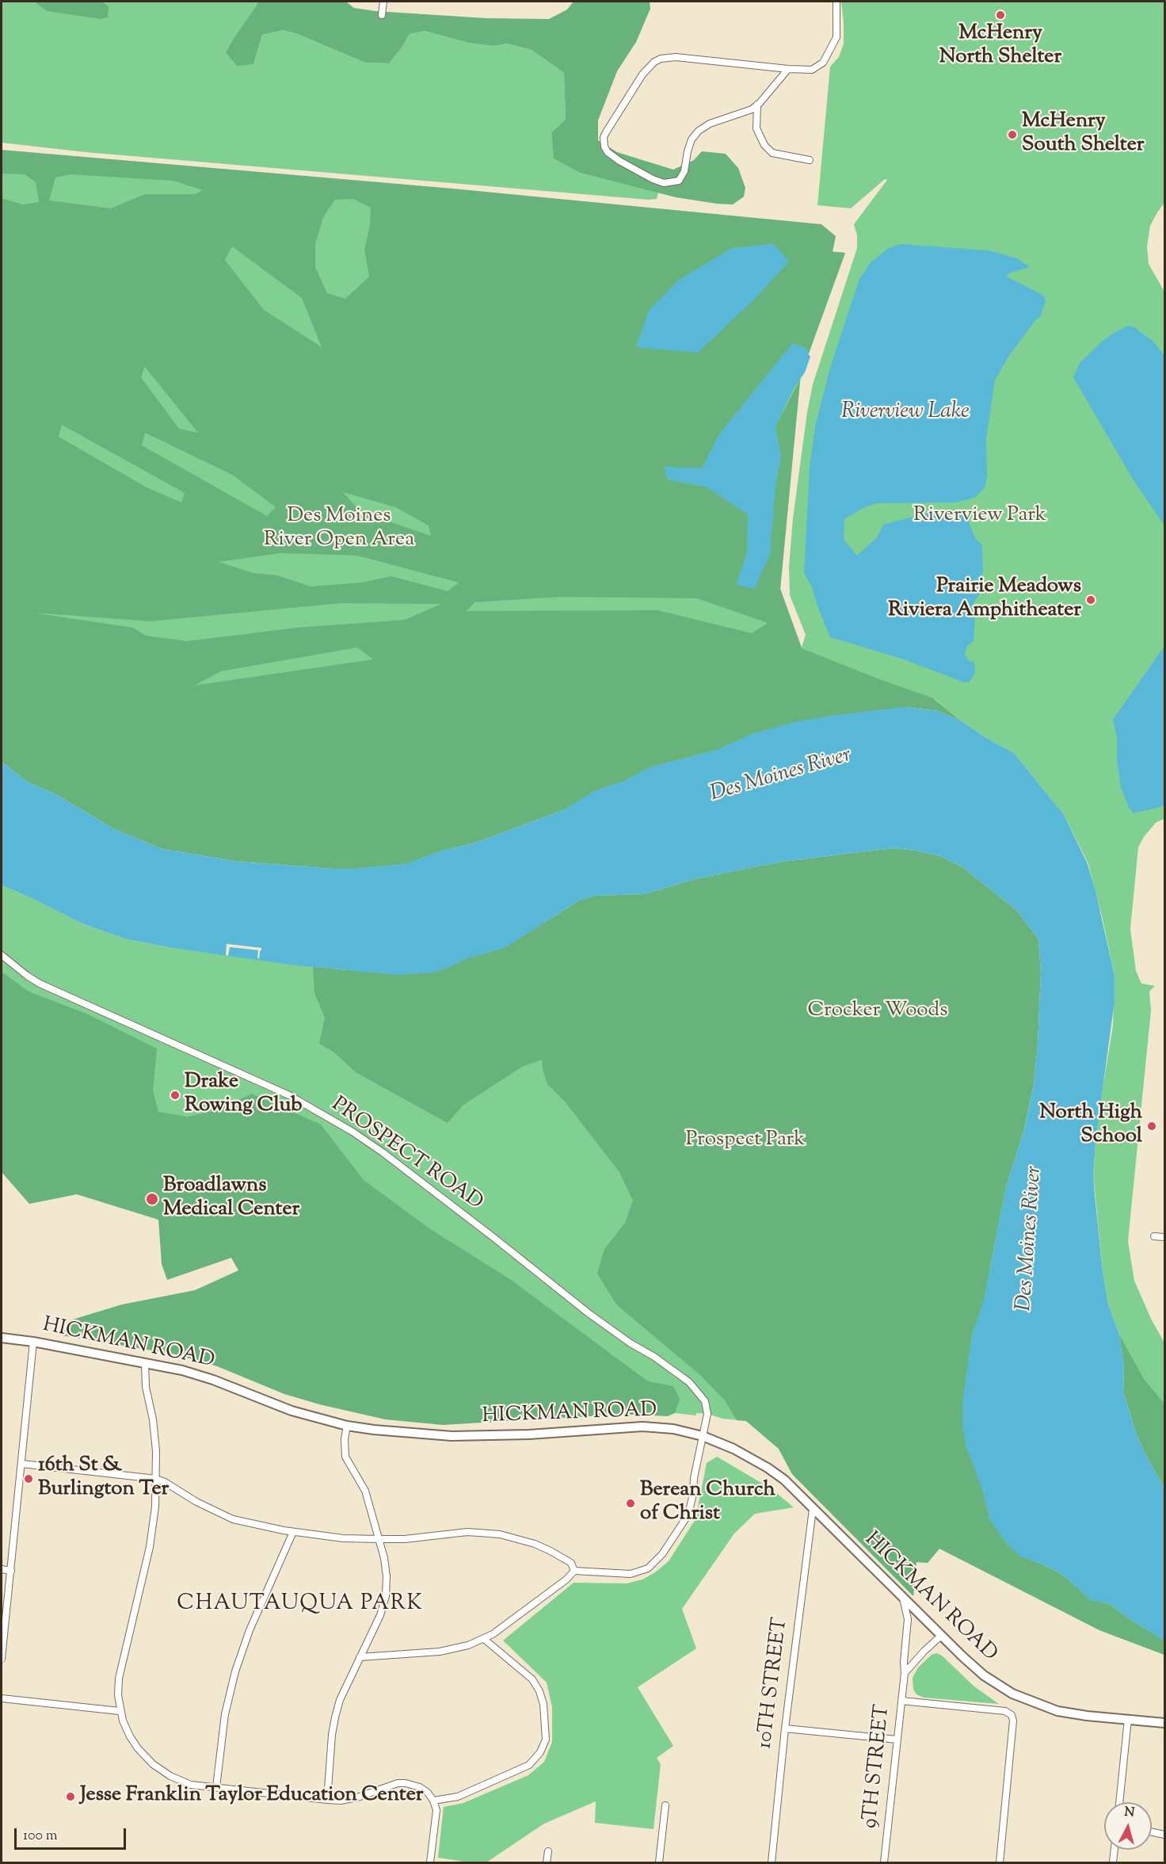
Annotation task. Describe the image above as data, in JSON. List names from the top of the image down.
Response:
{
  "streets": {
    "main road": ["HICKMAN ROAD"],
    "street": ["PROSPECT ROAD", "10TH STREET", "9TH STREET"]
  },
  "crossings": [
    ["PROSPECT ROAD", "HICKMAN ROAD"],
    ["HICKMAN ROAD", "10TH STREET"],
    ["HICKMAN ROAD", "9TH STREET"]
  ],
  "districts": ["CHAUTAUQUA PARK"],
  "water": ["Riverview Lake", "Des Moines River"],
  "parks": [
    "Riverview Park",
    "Des Moines River Open Area",
    "Crocker Woods",
    "Prospect Park"
  ],
  "places": [
    "McHenry North Shelter",
    "McHenry South Shelter",
    "Prairie Meadows Riviera Amphitheater",
    "Drake Rowing Club",
    "North High School",
    "Broadlawns Medical Center",
    "16th St & Burlington Ter",
    "Berean Church of Christ",
    "Jesse Franklin Taylor Education Center"
  ],
  "scale_bar": "100 m",
  "north": "top"
}
